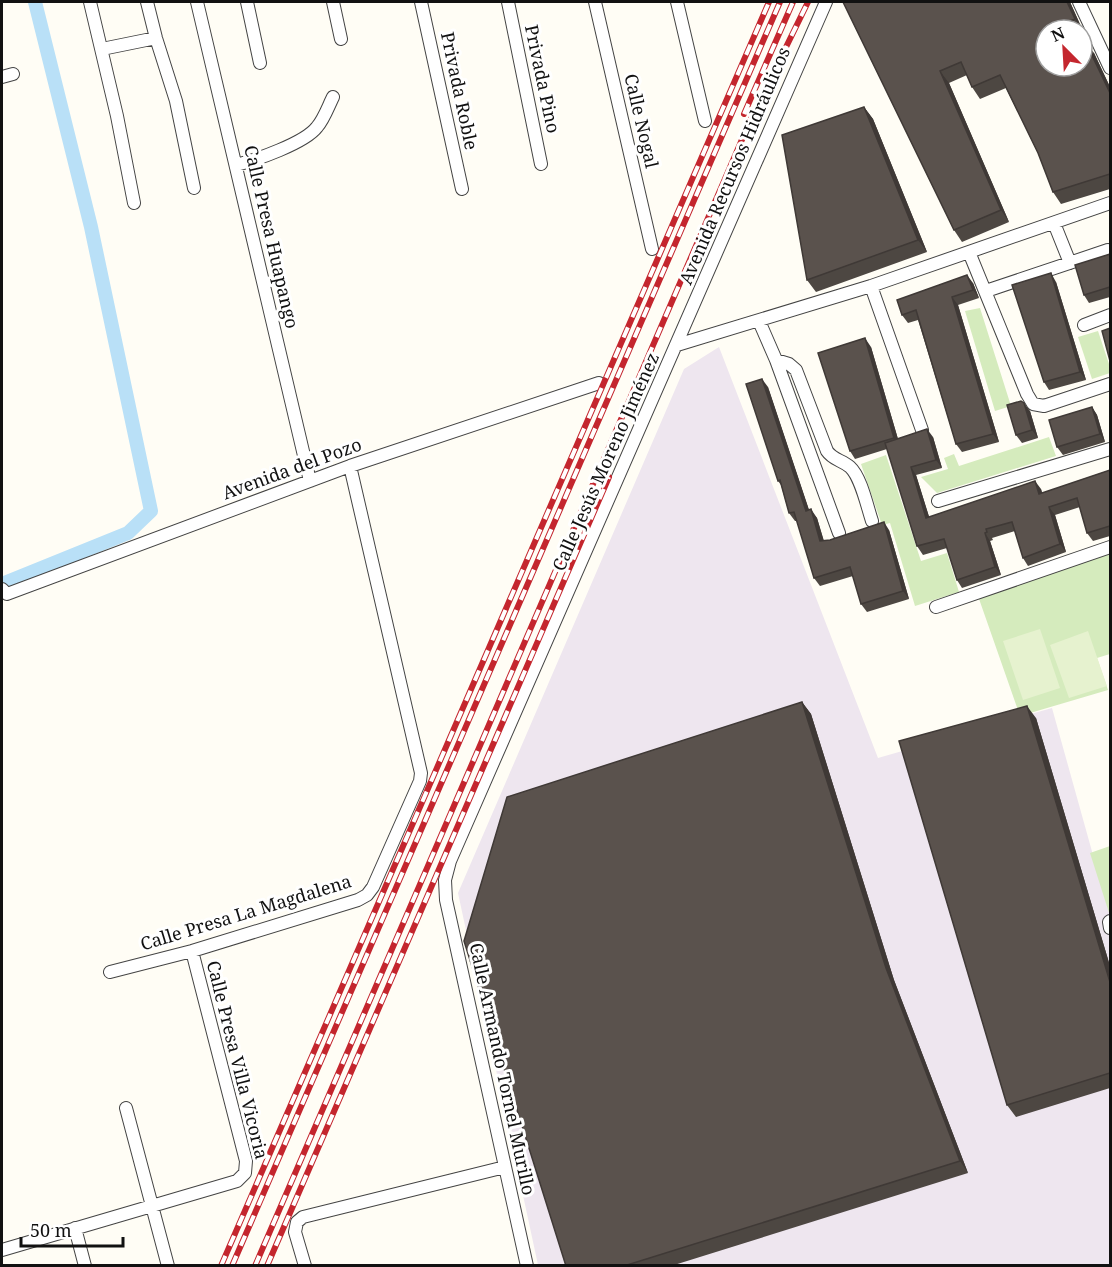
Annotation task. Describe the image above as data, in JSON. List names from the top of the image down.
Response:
{
  "streets": {
    "street": [
      "Privada Pino",
      "Privada Roble",
      "Calle Nogal",
      "Avenida Recursos Hidráulicos",
      "Calle Presa Huapango",
      "Calle Jesús Moreno Jiménez",
      "Avenida del Pozo",
      "Calle Presa La Magdalena",
      "Calle Presa Villa Vicoria",
      "Calle Armando Tornel Murillo"
    ]
  },
  "crossings": [
    ["Avenida Recursos Hidráulicos", "Calle Jesús Moreno Jiménez"],
    ["Calle Presa Huapango", "Avenida del Pozo"],
    ["Calle Jesús Moreno Jiménez", "Calle Armando Tornel Murillo"],
    ["Avenida del Pozo", "Calle Presa La Magdalena"],
    ["Calle Presa La Magdalena", "Calle Presa Villa Vicoria"]
  ],
  "scale_bar": "50 m",
  "north": "top left"
}
